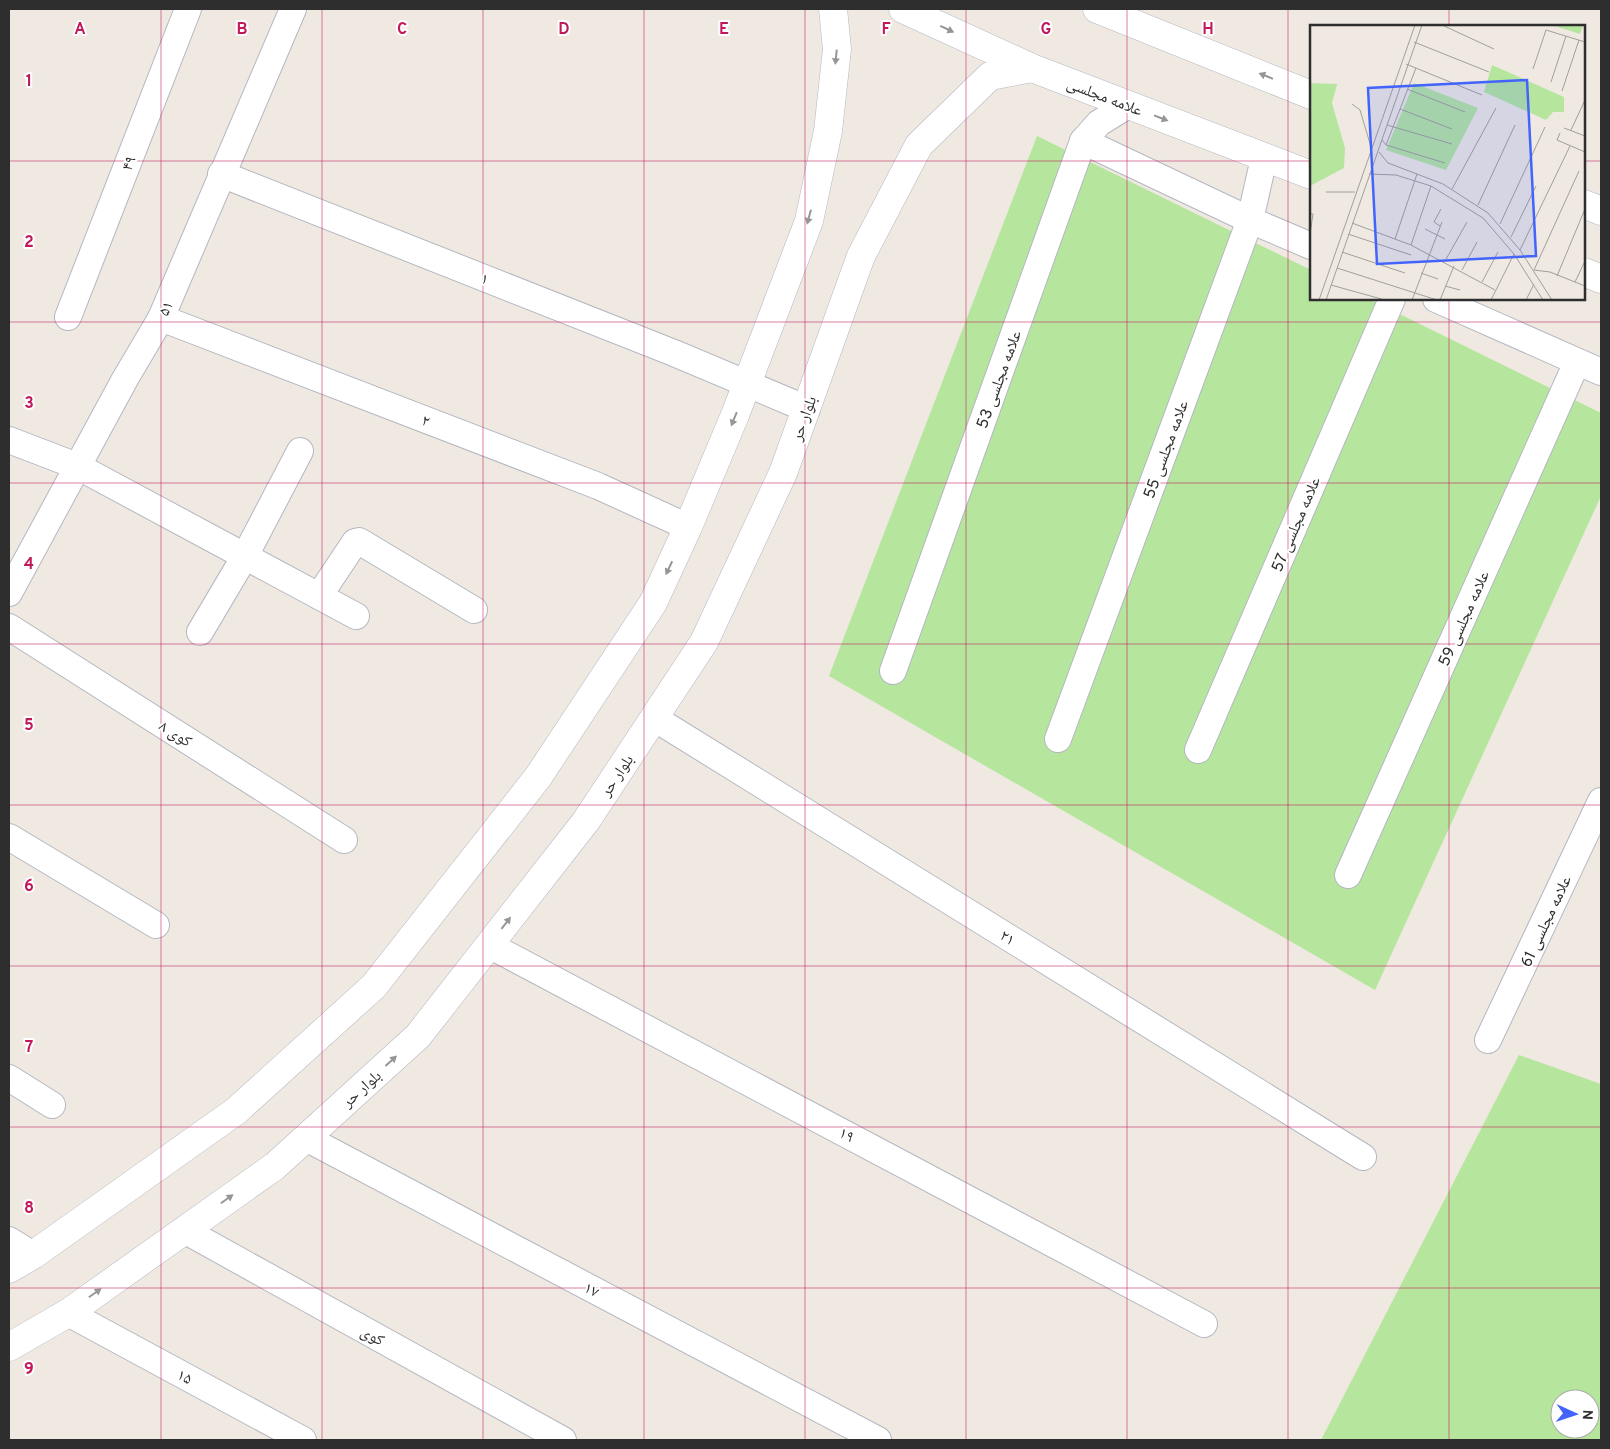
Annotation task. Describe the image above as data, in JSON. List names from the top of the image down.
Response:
{
  "streets": {
    "main road": ["علامه مجلسی", "بلوار حر"],
    "street": [
      "۴۹",
      "۱",
      "۵۱",
      "علامه مجلسی 53",
      "۲",
      "علامه مجلسی 55",
      "علامه مجلسی 57",
      "علامه مجلسی 59",
      "کوی ۸",
      "علامه مجلسی 61",
      "۲۱",
      "۱۹",
      "۱۷",
      "کوی",
      "۱۵"
    ]
  },
  "crossings": [
    ["علامه مجلسی", "علامه مجلسی 53"],
    ["علامه مجلسی", "بلوار حر"],
    ["علامه مجلسی", "علامه مجلسی 55"],
    ["۱", "۵۱"],
    ["۱", "بلوار حر"],
    ["۵۱", "۲"],
    ["بلوار حر", "۲۱"],
    ["بلوار حر", "۱۹"],
    ["بلوار حر", "۱۷"],
    ["بلوار حر", "کوی"],
    ["بلوار حر", "۱۵"]
  ],
  "north": "right",
  "grid": {
    "columns": [
      "A",
      "B",
      "C",
      "D",
      "E",
      "F",
      "G",
      "H"
    ],
    "rows": [
      "1",
      "2",
      "3",
      "4",
      "5",
      "6",
      "7",
      "8",
      "9"
    ]
  }
}
